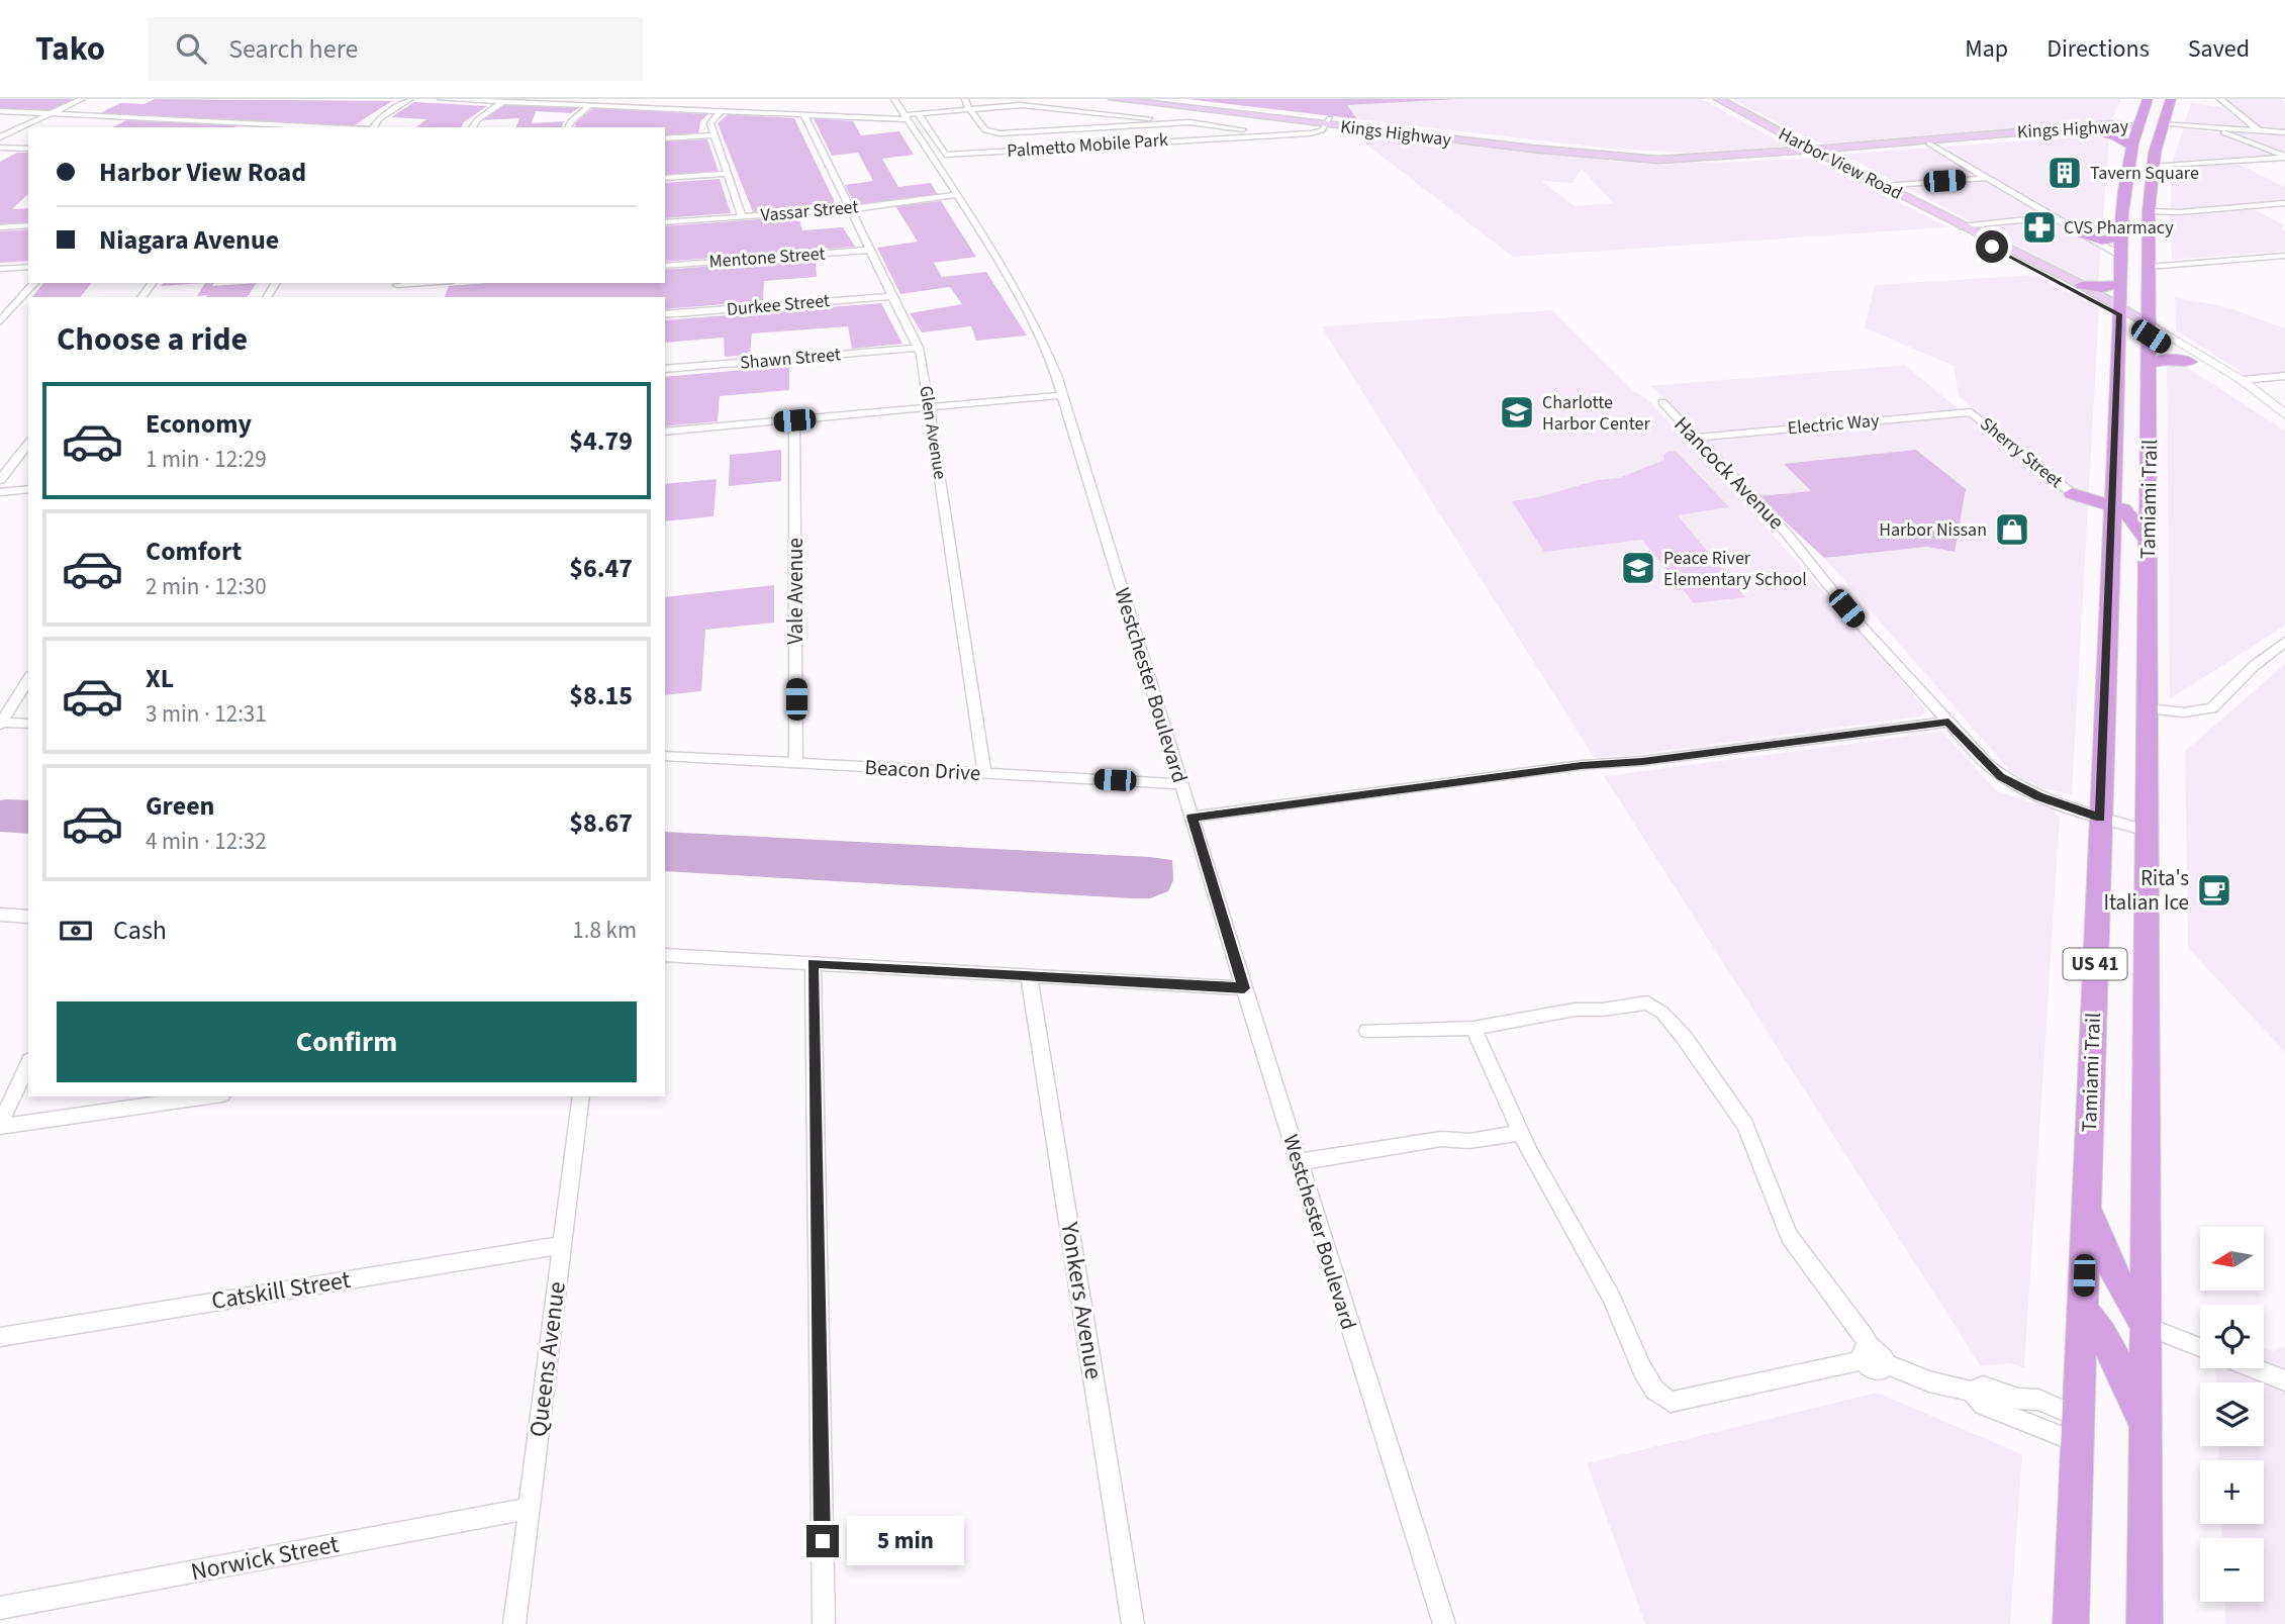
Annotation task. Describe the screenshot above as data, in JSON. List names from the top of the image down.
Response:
{
  "streets": {
    "main road": [
      "Kings Highway",
      "Harbor View Road",
      "Tamiami Trail",
      "US 41"
    ],
    "street": [
      "Palmetto Mobile Park",
      "Vassar Street",
      "Mentone Street",
      "Durkee Street",
      "Shawn Street",
      "Electric Way",
      "Glen Avenue",
      "Sherry Street",
      "Hancock Avenue",
      "Vale Avenue",
      "Westchester Boulevard",
      "Beacon Drive",
      "Catskill Street",
      "Yonkers Avenue",
      "Queens Avenue",
      "Norwick Street"
    ]
  },
  "crossings": [
    ["Kings Highway", "Palmetto Mobile Park"],
    ["Kings Highway", "Harbor View Road"],
    ["Kings Highway", "Tamiami Trail"],
    ["Palmetto Mobile Park", "Westchester Boulevard"],
    ["Harbor View Road", "Tamiami Trail"],
    ["Vassar Street", "Glen Avenue"],
    ["Vassar Street", "Westchester Boulevard"],
    ["Mentone Street", "Glen Avenue"],
    ["Durkee Street", "Glen Avenue"],
    ["Shawn Street", "Glen Avenue"],
    ["Electric Way", "Sherry Street"],
    ["Electric Way", "Hancock Avenue"],
    ["Glen Avenue", "Beacon Drive"],
    ["Hancock Avenue", "Tamiami Trail"],
    ["Vale Avenue", "Beacon Drive"],
    ["Westchester Boulevard", "Beacon Drive"],
    ["Catskill Street", "Queens Avenue"],
    ["Queens Avenue", "Norwick Street"]
  ],
  "places": {
    "building": ["Tavern Square"],
    "pharmacy": ["CVS Pharmacy"],
    "school or university": ["Charlotte Harbor Center", "Peace River Elementary School"],
    "shop": ["Harbor Nissan"],
    "cafe": ["Rita's Italian Ice"]
  },
  "north": "left",
  "page": {
    "header": "Tako",
    "search": "Search here",
    "nav": ["Map", "Directions", "Saved"],
    "banner": ["Harbor View Road", "Niagara Avenue"],
    "heading": "Choose a ride",
    "list": [
      {
        "name": "Economy",
        "note": "1 min · 12:29",
        "value": "$4.79"
      },
      {
        "name": "Comfort",
        "note": "2 min · 12:30",
        "value": "$6.47"
      },
      {
        "name": "XL",
        "note": "3 min · 12:31",
        "value": "$8.15"
      },
      {
        "name": "Green",
        "note": "4 min · 12:32",
        "value": "$8.67"
      }
    ],
    "pay": ["Cash", "1.8 km"],
    "buttons": "Confirm",
    "map_buttons": ["+", "−"],
    "bubble": "5 min"
  }
}
